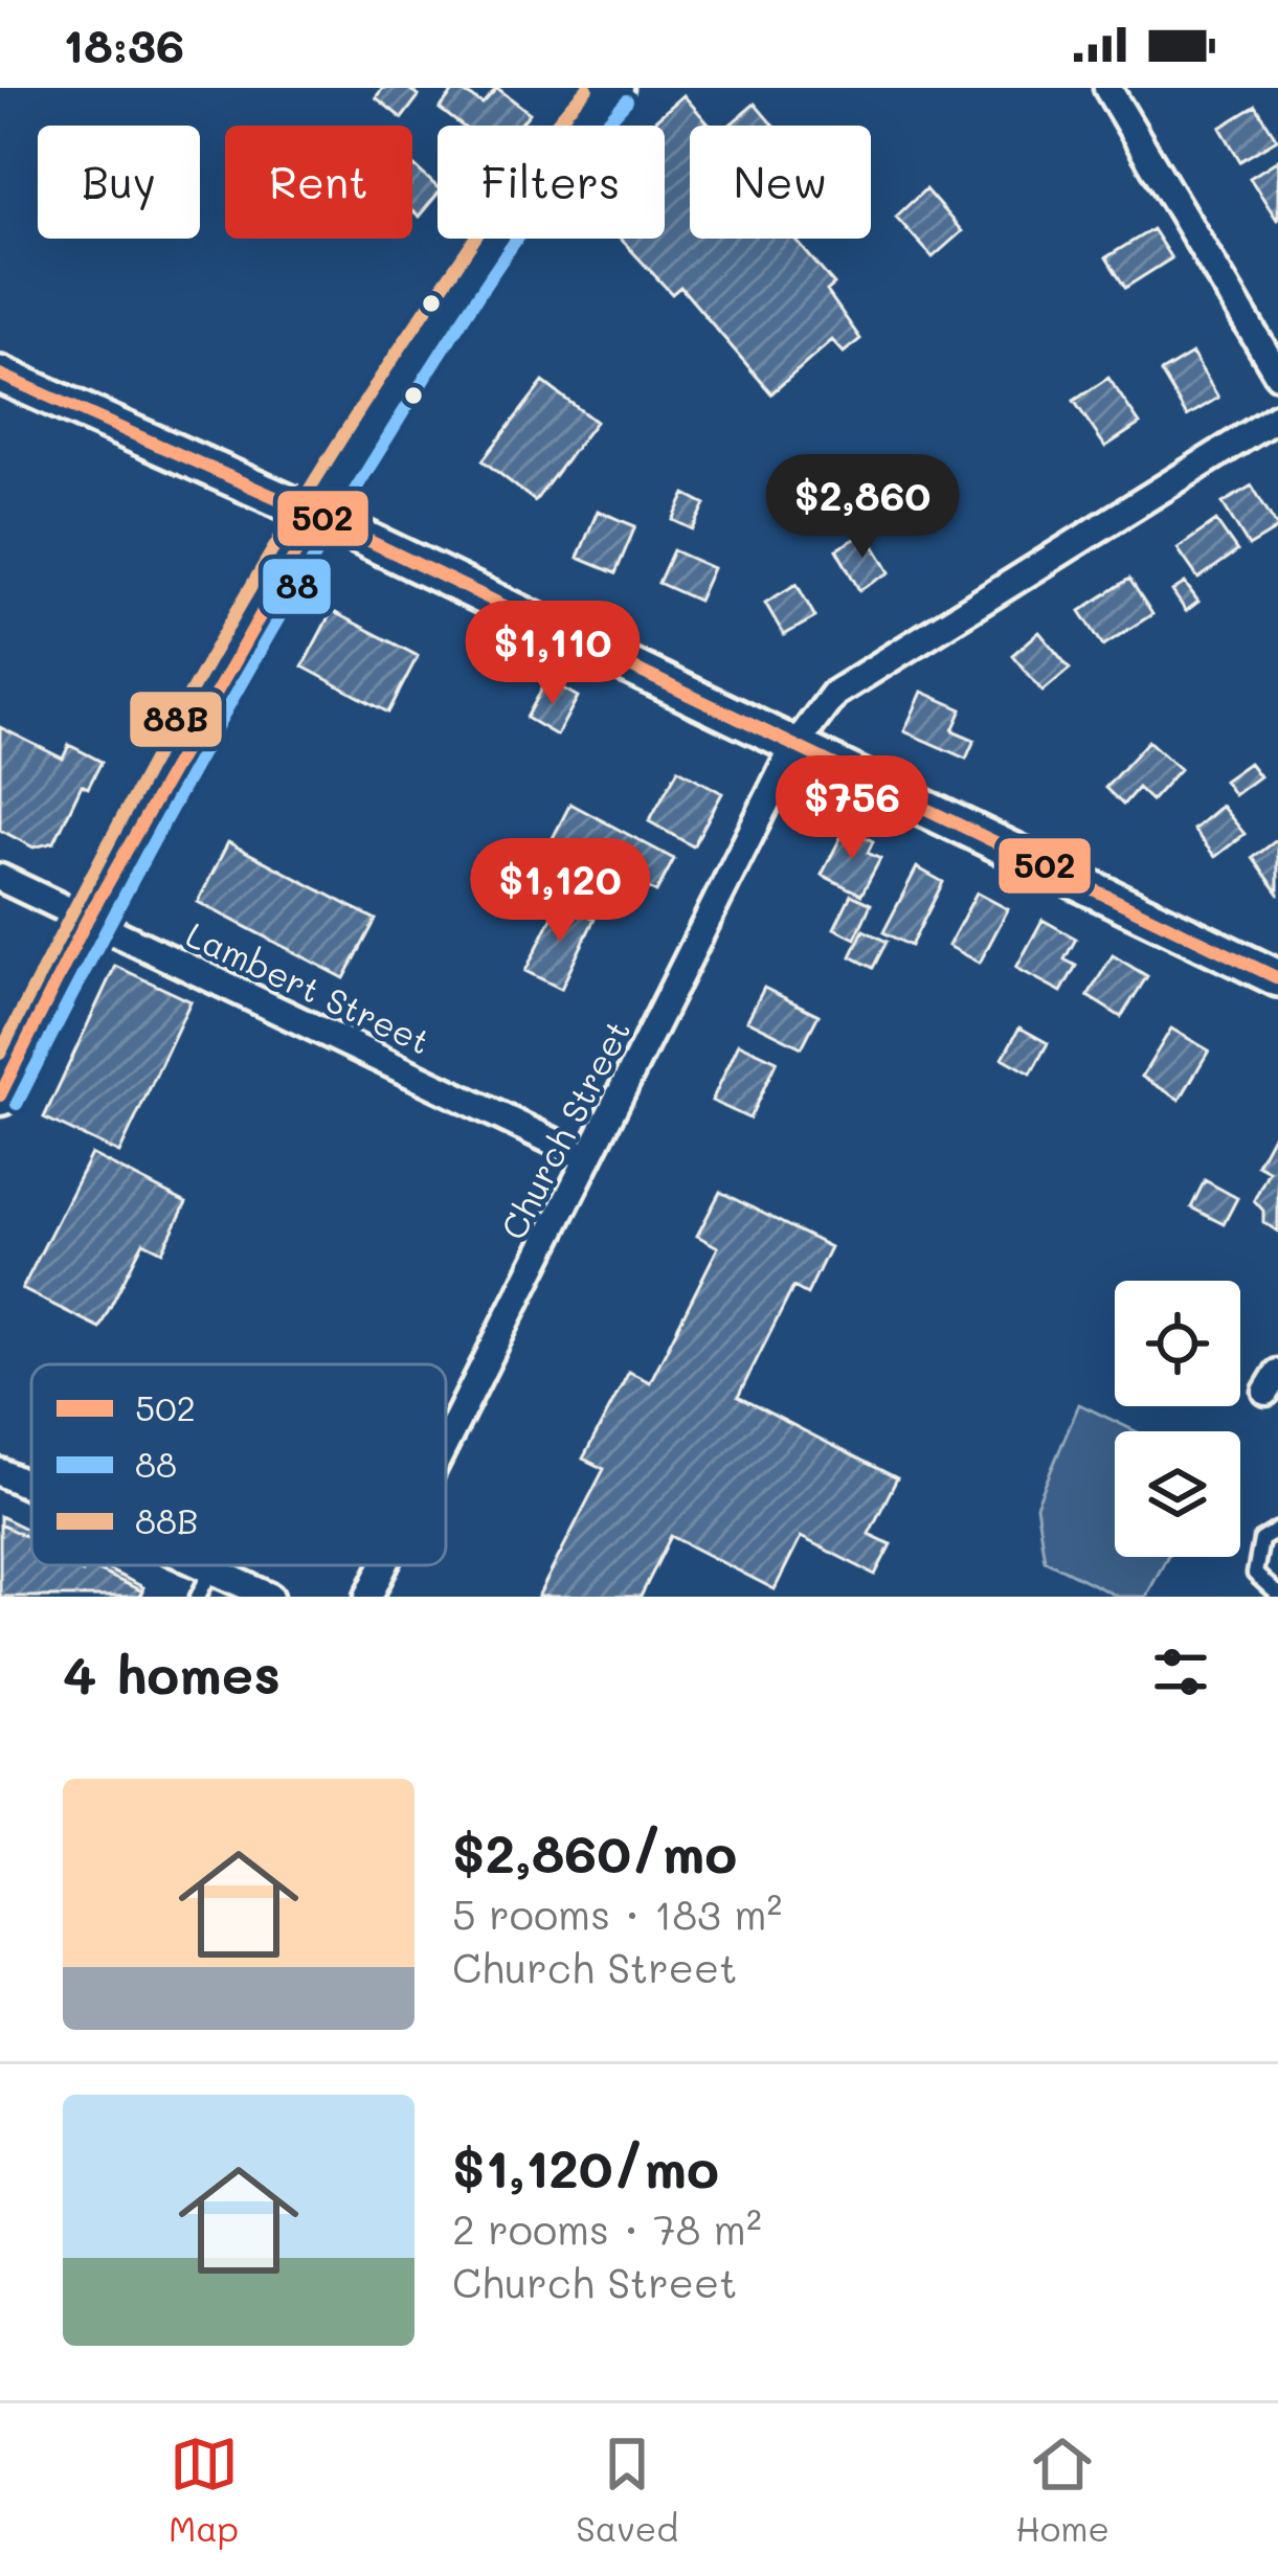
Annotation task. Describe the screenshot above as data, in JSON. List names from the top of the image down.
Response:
{
  "streets": {
    "street": ["Lambert Street", "Church Street"]
  },
  "crossings": [
    ["Lambert Street", "Church Street"]
  ],
  "lines": ["transit line 88B", "transit line 88", "transit line 502"],
  "legend": ["502", "88", "88B"],
  "page": {
    "status": "18:36",
    "chip": [
      "Buy",
      "Rent",
      "Filters",
      "New"
    ],
    "price": [
      "$2,860",
      "$1,110",
      "$756",
      "$1,120"
    ],
    "heading": "4 homes",
    "list": [
      {
        "name": "$2,860/mo",
        "note": "5 rooms · 183 m² · Church Street"
      },
      {
        "name": "$1,120/mo",
        "note": "2 rooms · 78 m² · Church Street"
      }
    ],
    "tabs": ["Map", "Saved", "Home"]
  }
}
